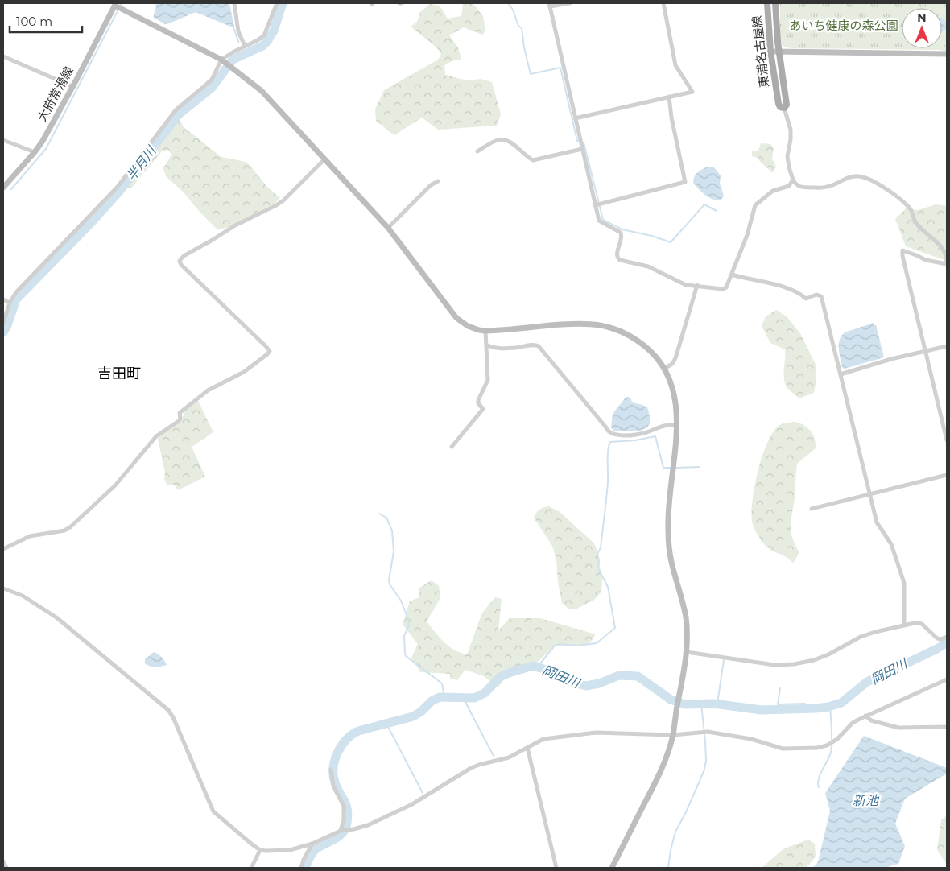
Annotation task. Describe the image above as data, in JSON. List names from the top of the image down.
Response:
{
  "streets": {
    "main road": ["東浦名古屋線"],
    "street": ["大府常滑線"]
  },
  "districts": ["吉田町"],
  "water": ["半月川", "岡田川", "新池"],
  "parks": ["あいち健康の森公園"],
  "scale_bar": "100 m",
  "north": "top"
}
